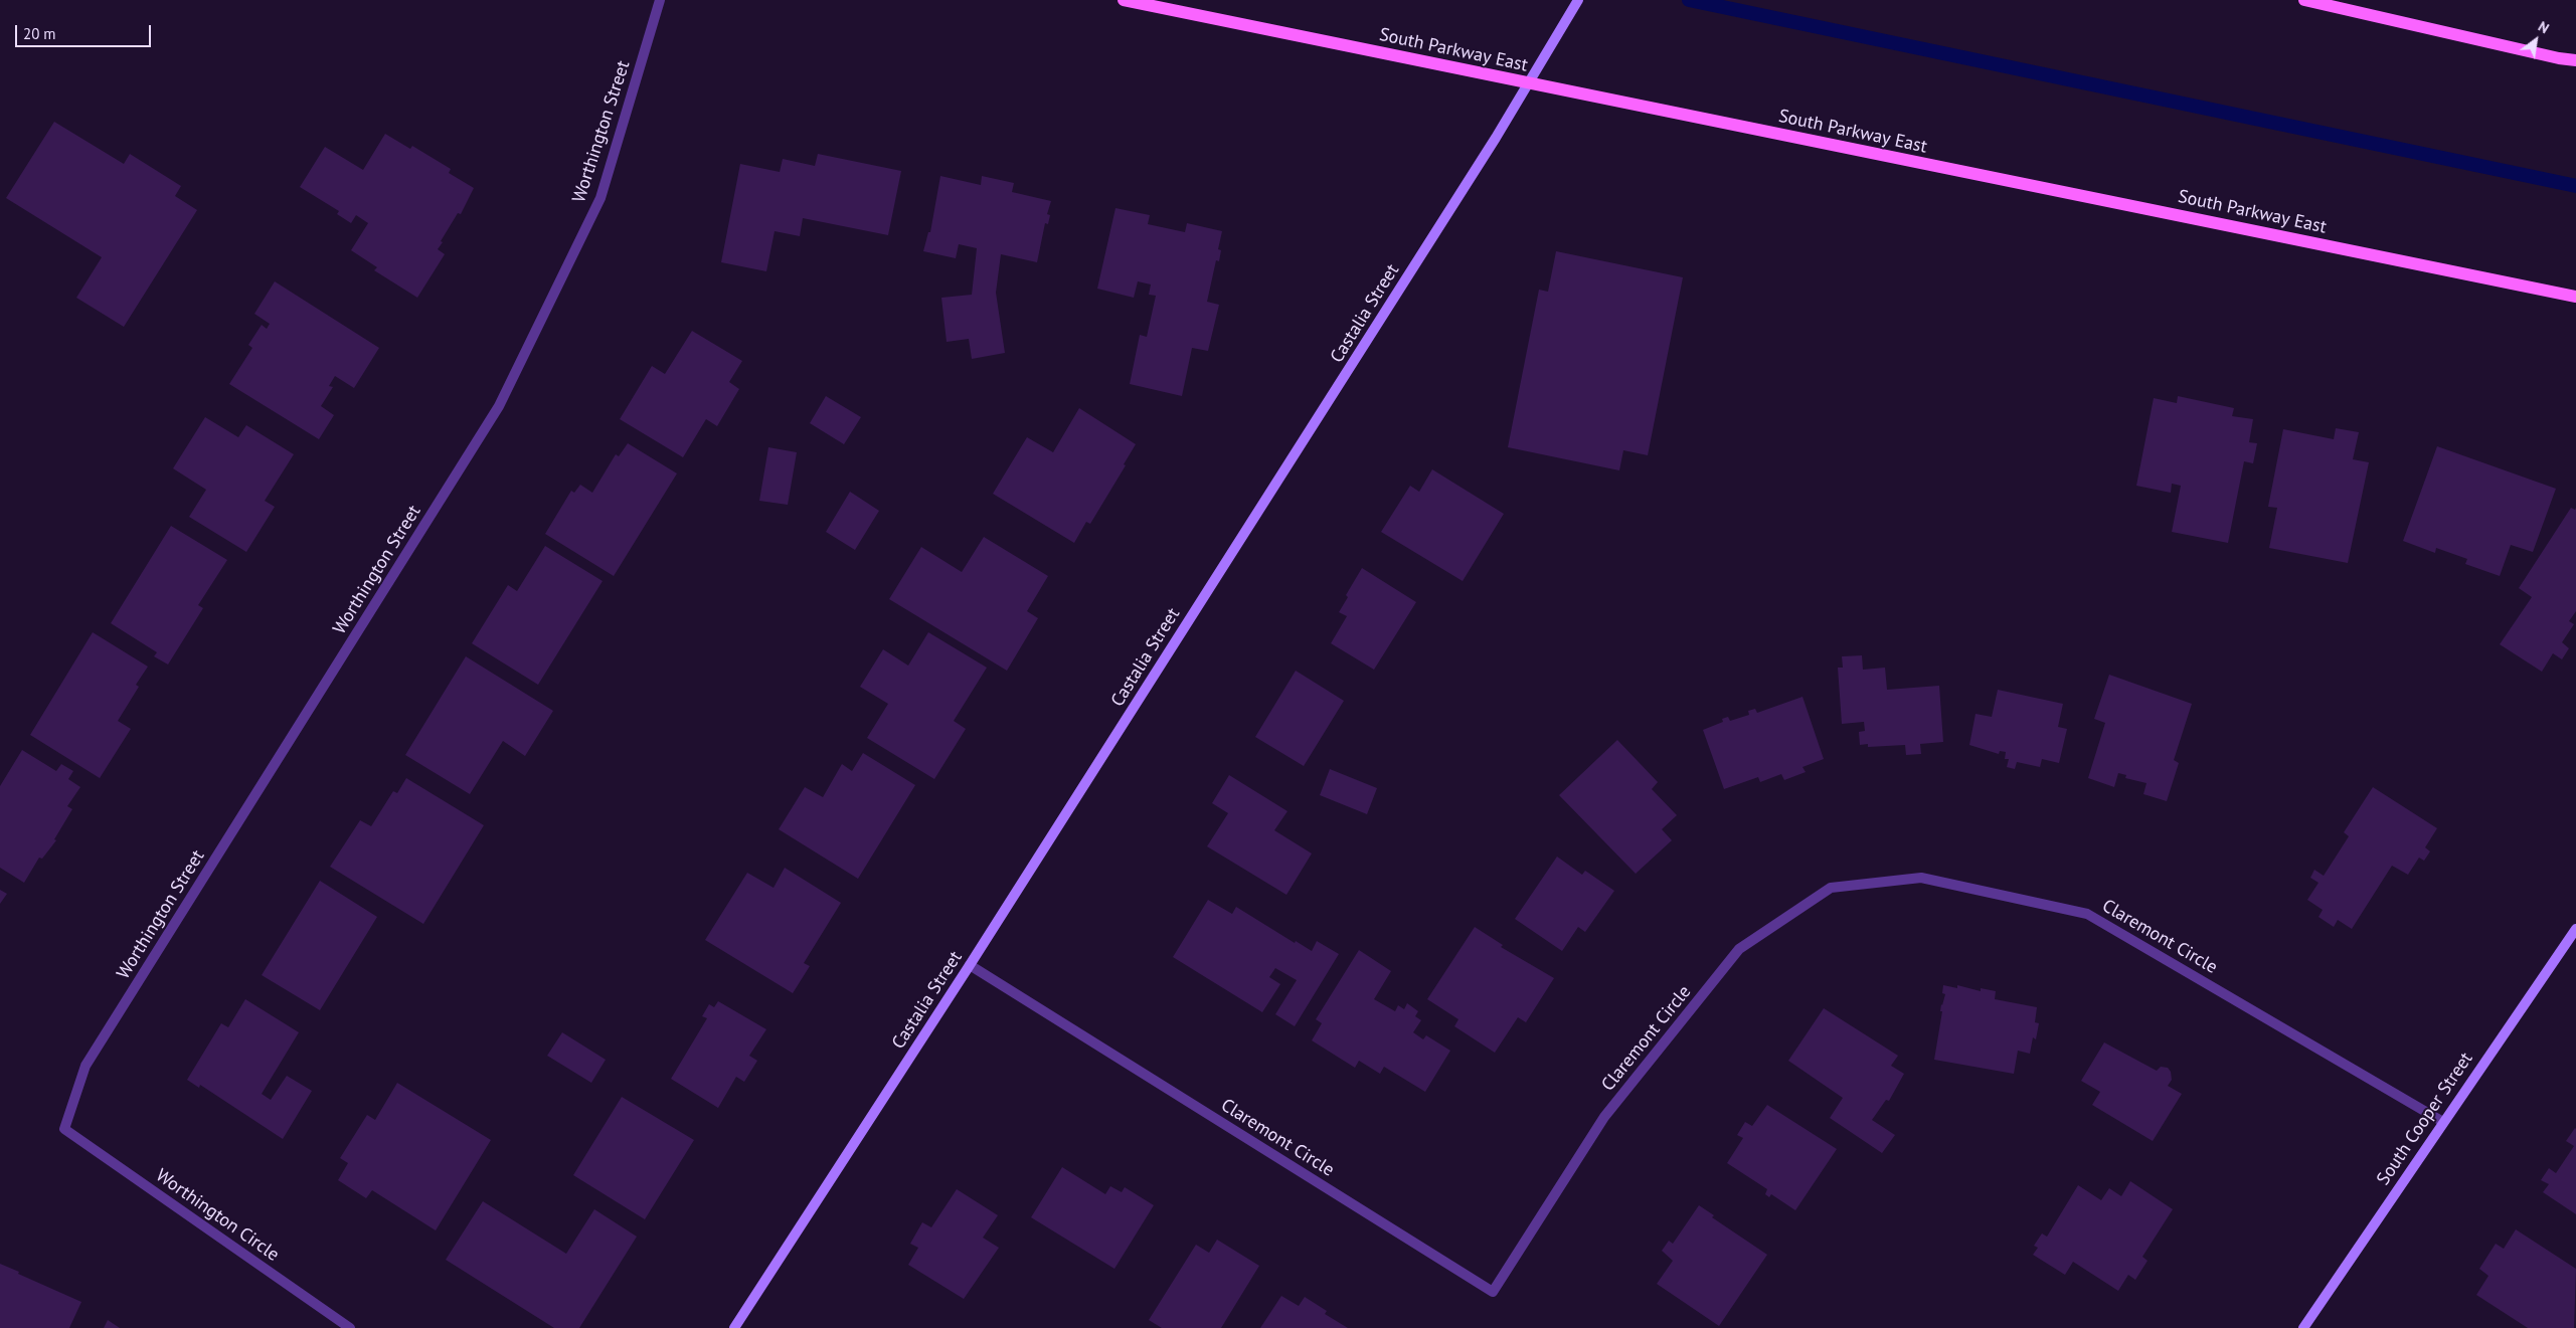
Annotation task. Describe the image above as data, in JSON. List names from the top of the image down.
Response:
{
  "streets": {
    "main road": ["South Parkway East"],
    "street": [
      "Worthington Street",
      "Castalia Street",
      "Claremont Circle",
      "South Cooper Street",
      "Worthington Circle"
    ]
  },
  "crossings": [
    ["South Parkway East", "Castalia Street"],
    ["Worthington Street", "Worthington Circle"],
    ["Castalia Street", "Claremont Circle"],
    ["Claremont Circle", "South Cooper Street"]
  ],
  "scale_bar": "20 m",
  "north": "top right"
}
